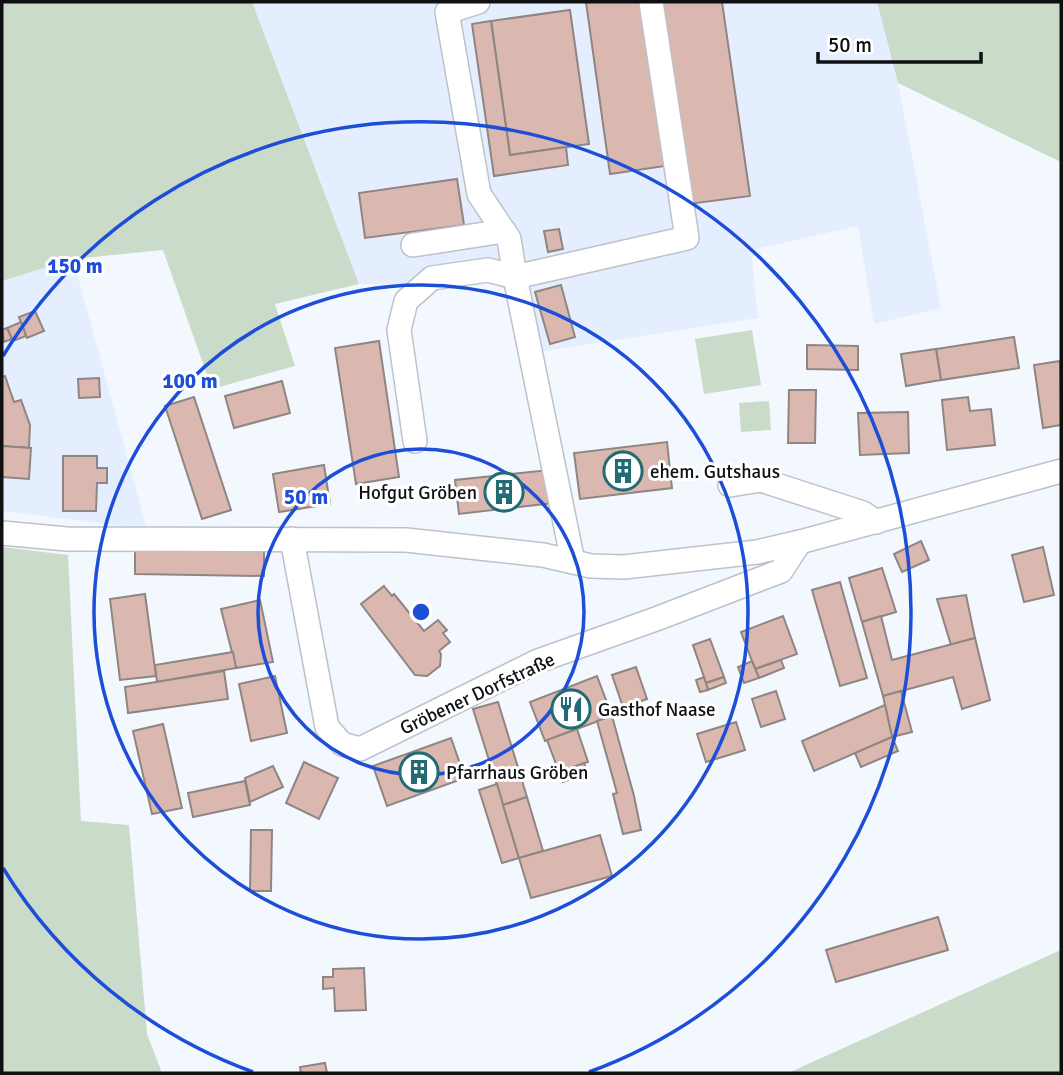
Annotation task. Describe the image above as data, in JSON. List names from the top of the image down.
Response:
{
  "streets": {
    "street": ["Gröbener Dorfstraße"]
  },
  "places": {
    "building": ["ehem. Gutshaus", "Hofgut Gröben", "Pfarrhaus Gröben"],
    "restaurant": ["Gasthof Naase"]
  },
  "scale_bar": "50 m",
  "rings": ["150 m", "100 m", "50 m"]
}
